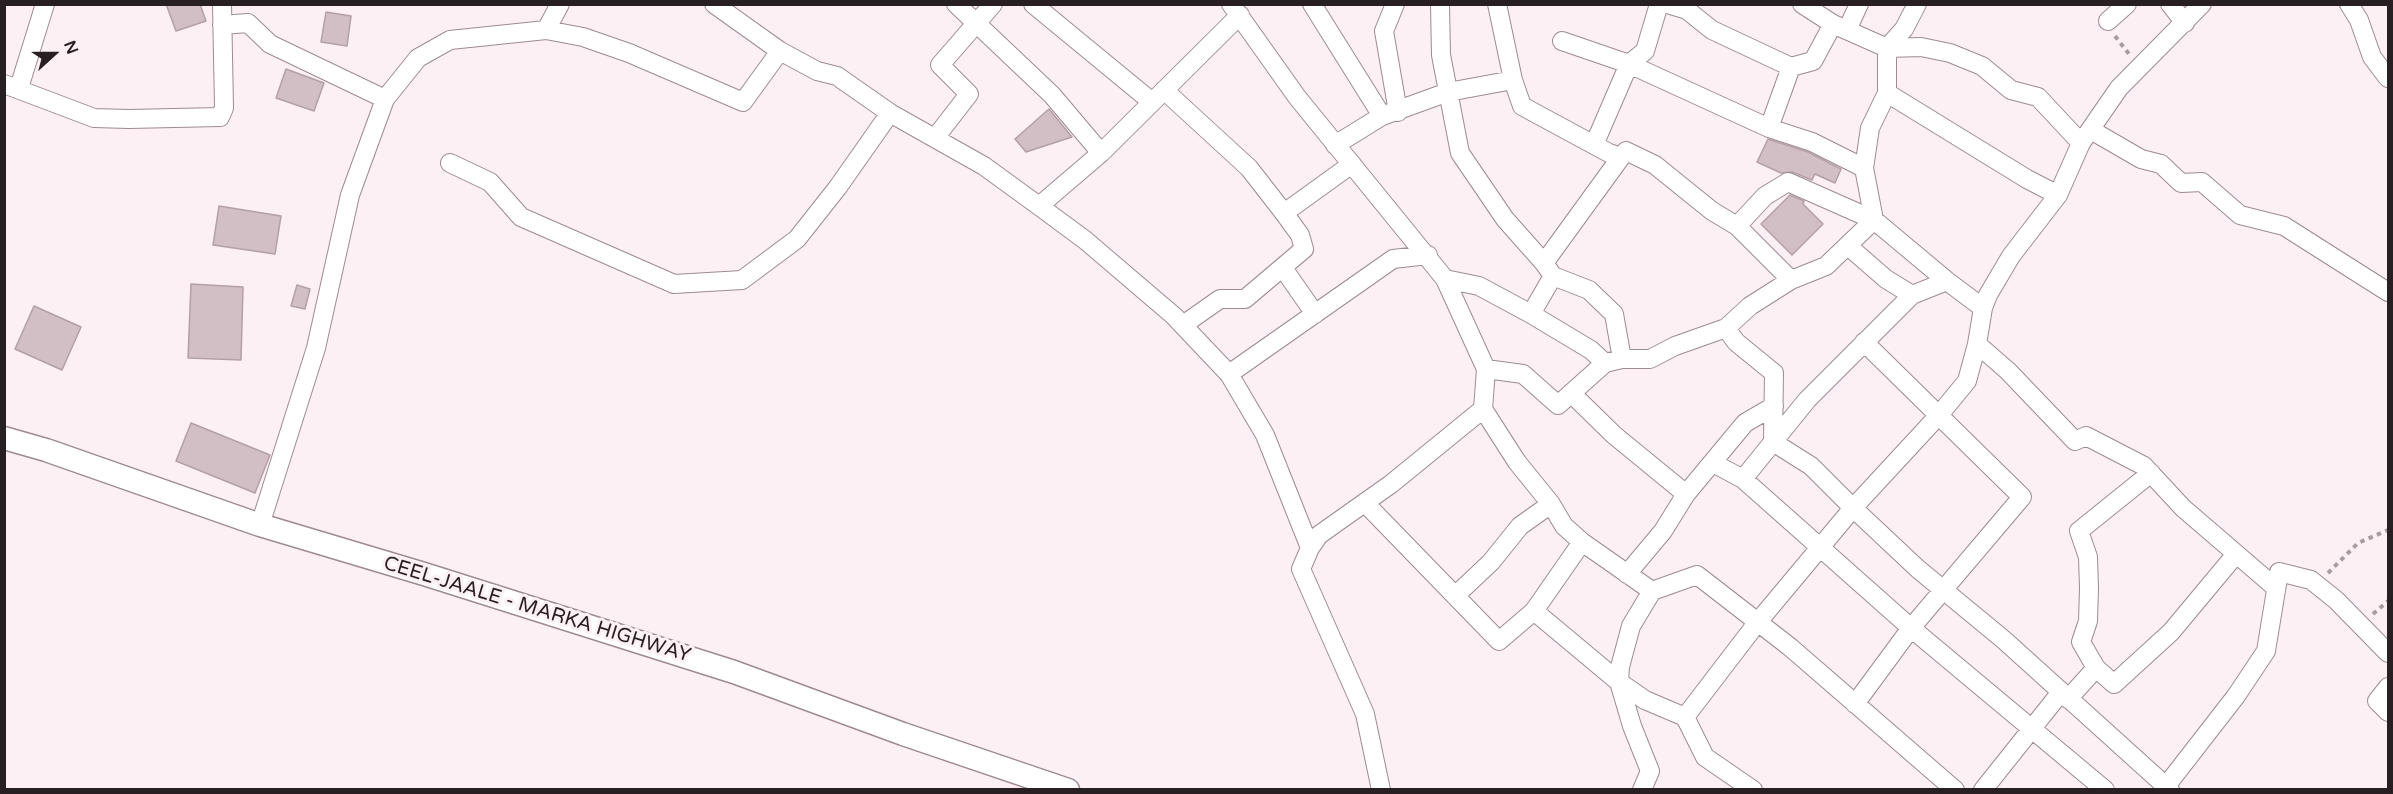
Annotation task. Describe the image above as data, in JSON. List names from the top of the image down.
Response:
{
  "streets": {
    "street": ["CEEL-JAALE - MARKA HIGHWAY"]
  },
  "north": "right"
}
